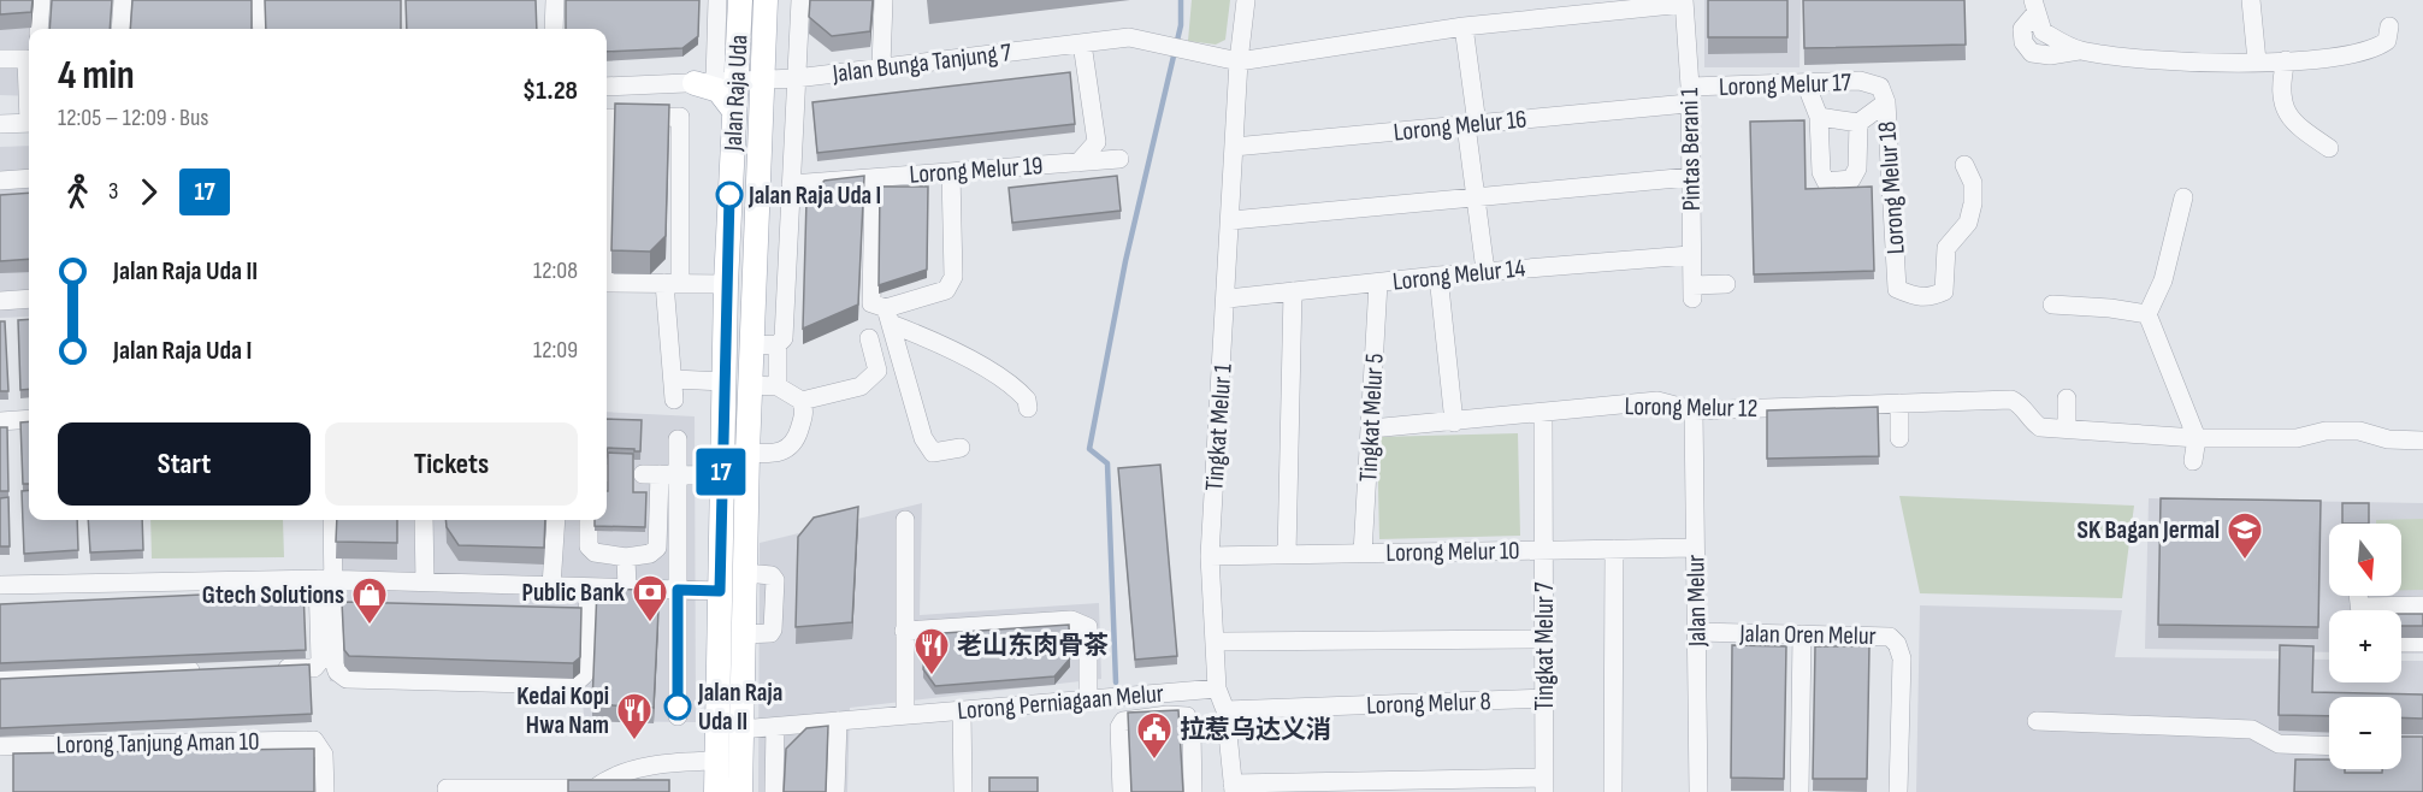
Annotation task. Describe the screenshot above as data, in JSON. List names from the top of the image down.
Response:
{
  "streets": {
    "main road": ["Jalan Raja Uda"],
    "street": [
      "Jalan Bunga Tanjung 7",
      "Lorong Melur 17",
      "Lorong Melur 16",
      "Pintas Berani 1",
      "Lorong Melur 19",
      "Lorong Melur 18",
      "Lorong Melur 14",
      "Lorong Melur 12",
      "Tingkat Melur 5",
      "Tingkat Melur 1",
      "Lorong Melur 10",
      "Jalan Melur",
      "Jalan Oren Melur",
      "Tingkat Melur 7",
      "Lorong Perniagaan Melur",
      "Lorong Melur 8",
      "Lorong Tanjung Aman 10"
    ]
  },
  "crossings": [
    ["Jalan Bunga Tanjung 7", "Jalan Raja Uda"],
    ["Jalan Bunga Tanjung 7", "Tingkat Melur 1"],
    ["Lorong Melur 17", "Lorong Melur 16"],
    ["Lorong Melur 17", "Pintas Berani 1"],
    ["Lorong Melur 17", "Lorong Melur 18"],
    ["Jalan Raja Uda", "Lorong Perniagaan Melur"],
    ["Lorong Melur 16", "Pintas Berani 1"],
    ["Lorong Melur 16", "Tingkat Melur 1"],
    ["Pintas Berani 1", "Lorong Melur 14"],
    ["Lorong Melur 14", "Tingkat Melur 5"],
    ["Lorong Melur 14", "Tingkat Melur 1"],
    ["Lorong Melur 12", "Tingkat Melur 5"],
    ["Lorong Melur 12", "Jalan Melur"],
    ["Lorong Melur 12", "Tingkat Melur 7"],
    ["Tingkat Melur 5", "Lorong Melur 10"],
    ["Tingkat Melur 1", "Lorong Melur 10"],
    ["Tingkat Melur 1", "Lorong Perniagaan Melur"],
    ["Tingkat Melur 1", "Lorong Melur 8"],
    ["Lorong Melur 10", "Jalan Melur"],
    ["Lorong Melur 10", "Tingkat Melur 7"],
    ["Jalan Melur", "Jalan Oren Melur"],
    ["Tingkat Melur 7", "Lorong Melur 8"]
  ],
  "places": {
    "other": ["Jalan Raja Uda I", "Jalan Raja Uda II"],
    "school or university": ["SK Bagan Jermal"],
    "bank": ["Public Bank"],
    "shop": ["Gtech Solutions"],
    "restaurant": ["老山东肉骨茶", "Kedai Kopi Hwa Nam"],
    "public building": ["拉惹乌达义消"]
  },
  "lines": ["bus line 17"],
  "north": "bottom",
  "page": {
    "on_map": "17",
    "heading": ["4 min", "12:05 – 12:09 · Bus", "$1.28"],
    "legs": ["3", "17"],
    "list": [
      {
        "name": "Jalan Raja Uda II",
        "value": "12:08"
      },
      {
        "name": "Jalan Raja Uda I",
        "value": "12:09"
      }
    ],
    "buttons": ["Start", "Tickets"],
    "map_buttons": ["+", "−"]
  }
}
